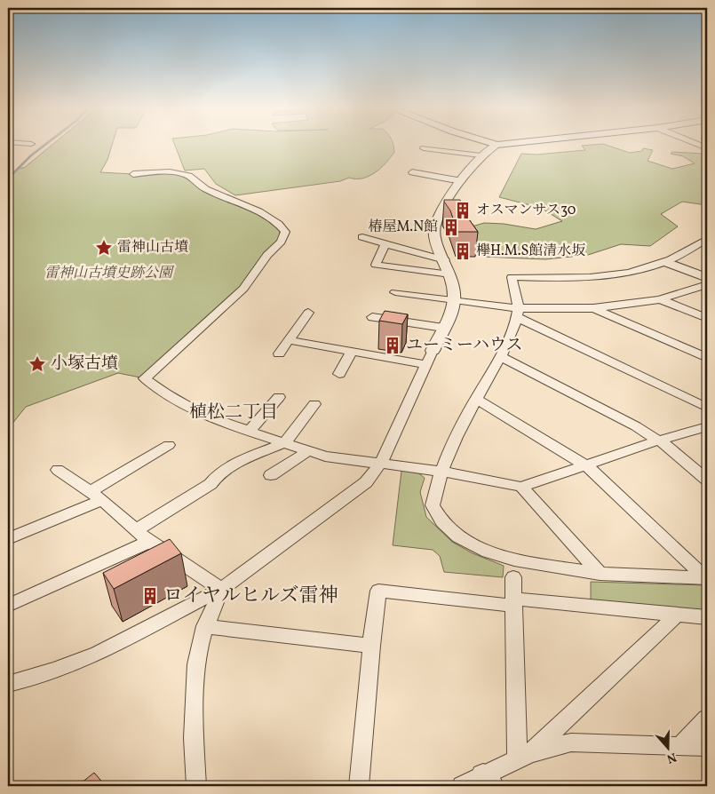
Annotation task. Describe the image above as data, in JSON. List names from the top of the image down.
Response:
{
  "districts": ["植松二丁目"],
  "parks": ["雷神山古墳史跡公園"],
  "places": {
    "building": [
      "オスマンサス30",
      "椿屋M.N館",
      "欅H.M.S館清水坂",
      "ユーミーハウス",
      "ロイヤルヒルズ雷神"
    ],
    "place": ["雷神山古墳", "小塚古墳"]
  },
  "north": "bottom"
}
